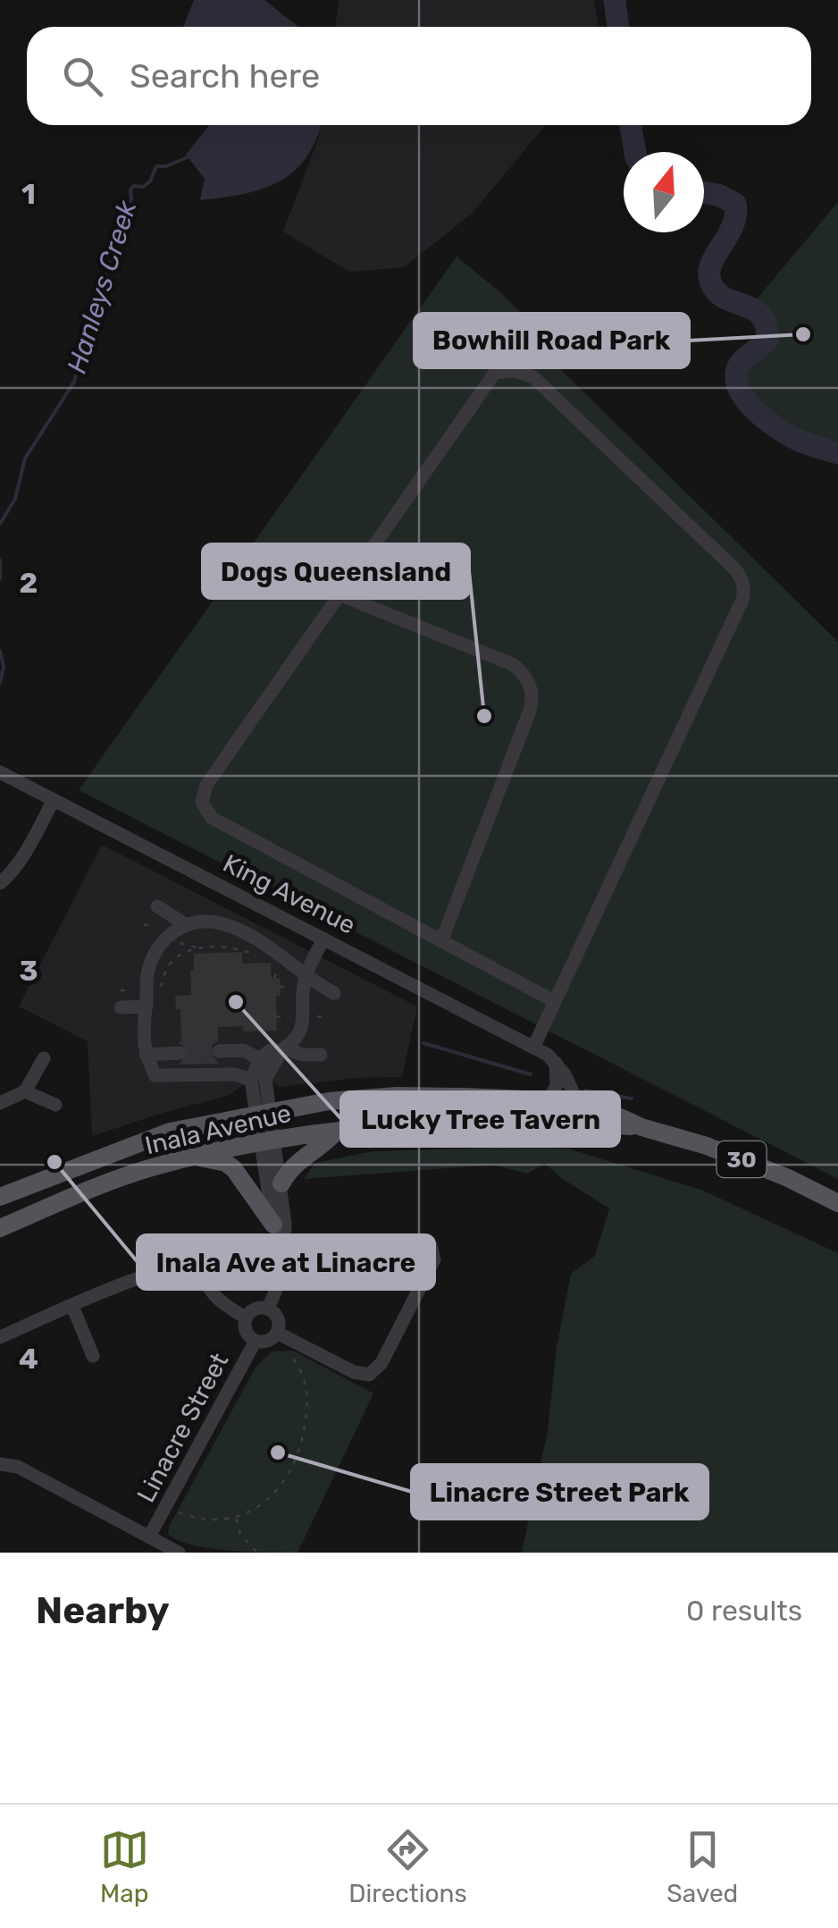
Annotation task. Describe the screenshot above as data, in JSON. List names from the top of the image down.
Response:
{
  "streets": {
    "main road": ["Inala Avenue", "30"],
    "street": ["King Avenue", "Linacre Street"]
  },
  "crossings": [
    ["King Avenue", "Inala Avenue"],
    ["King Avenue", "30"],
    ["Inala Avenue", "30"]
  ],
  "water": ["Hanleys Creek"],
  "places": [
    "Bowhill Road Park",
    "Dogs Queensland",
    "Lucky Tree Tavern",
    "Inala Ave at Linacre",
    "Linacre Street Park"
  ],
  "north": "top",
  "page": {
    "search": "Search here",
    "heading": ["Nearby", "0 results"],
    "nav": ["Map", "Directions", "Saved"]
  },
  "grid": {
    "rows": [
      "1",
      "2",
      "3",
      "4"
    ]
  }
}
